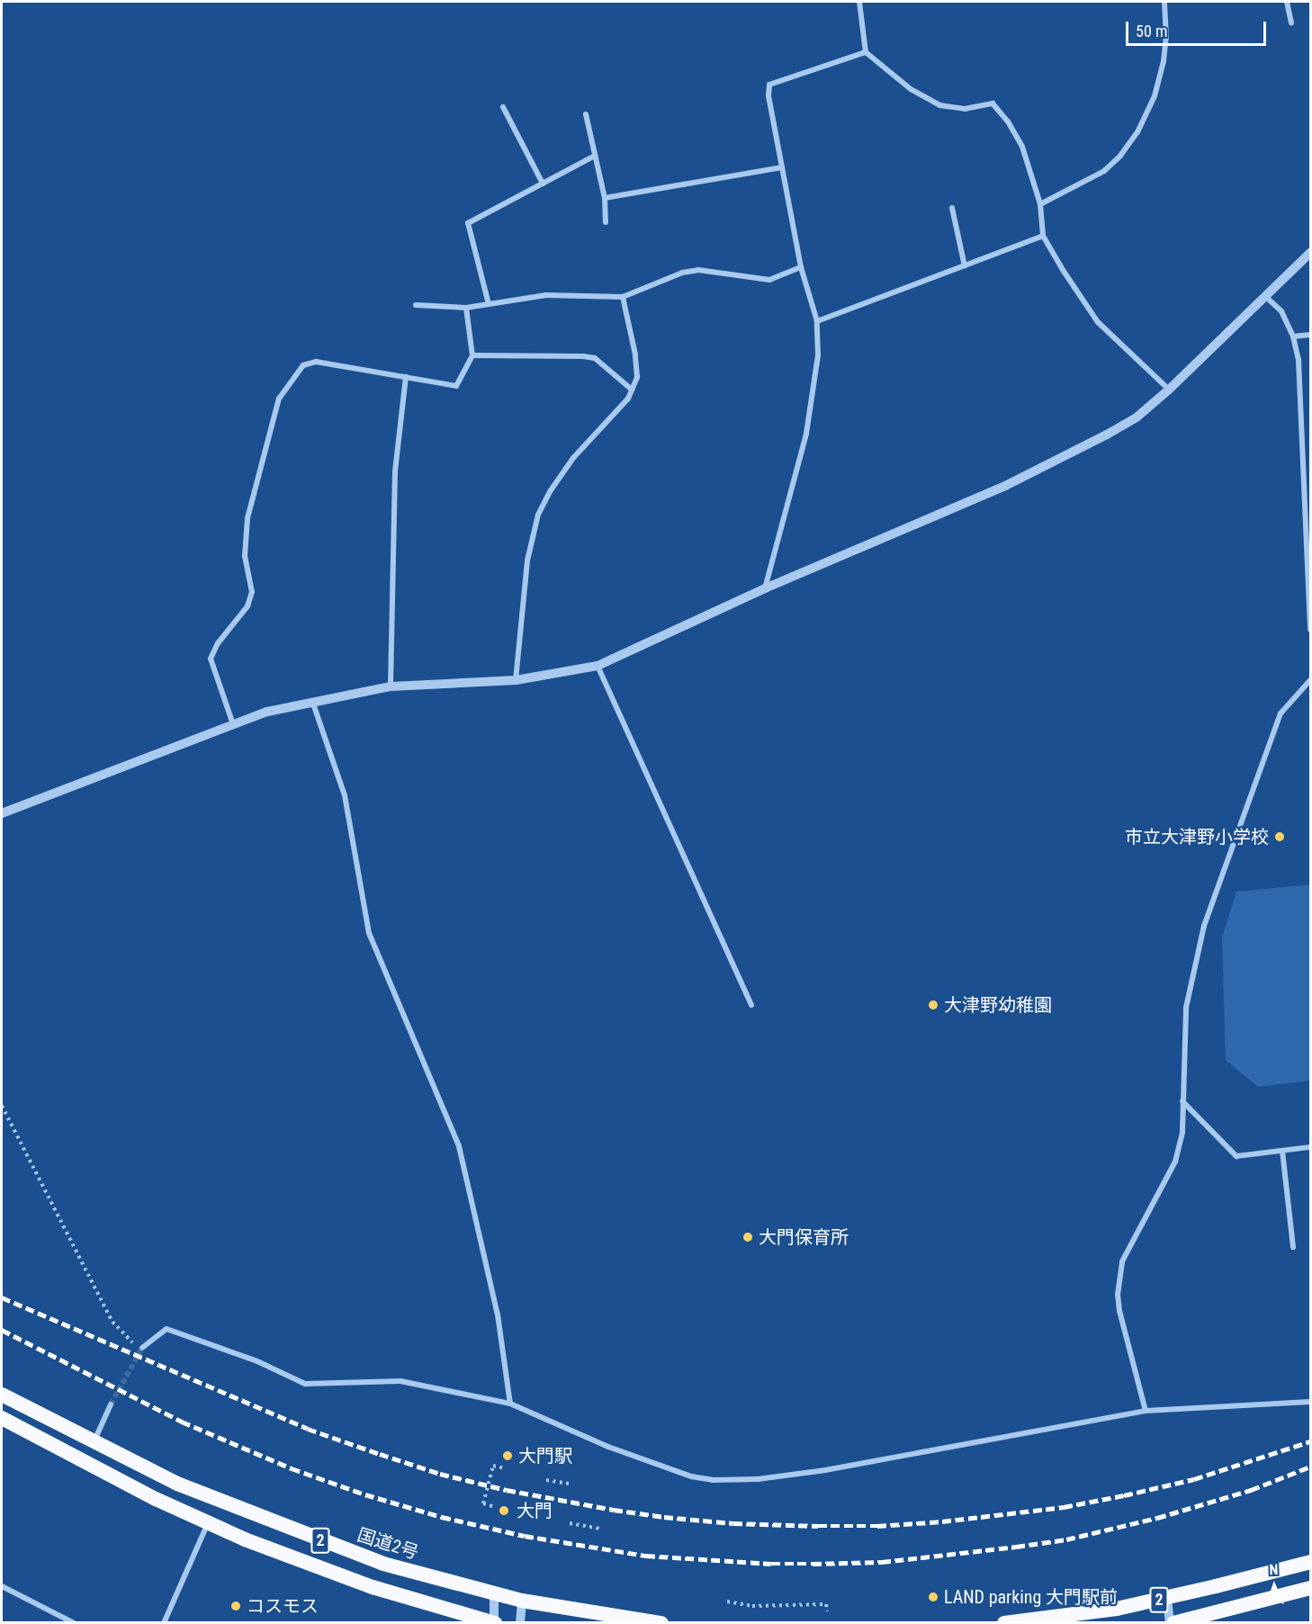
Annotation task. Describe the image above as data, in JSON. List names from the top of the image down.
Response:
{
  "streets": {
    "highway": ["2", "国道2号"]
  },
  "places": [
    "市立大津野小学校",
    "大津野幼稚園",
    "大門保育所",
    "大門駅",
    "大門",
    "LAND parking 大門駅前",
    "コスモス"
  ],
  "scale_bar": "50 m",
  "north": "top"
}
